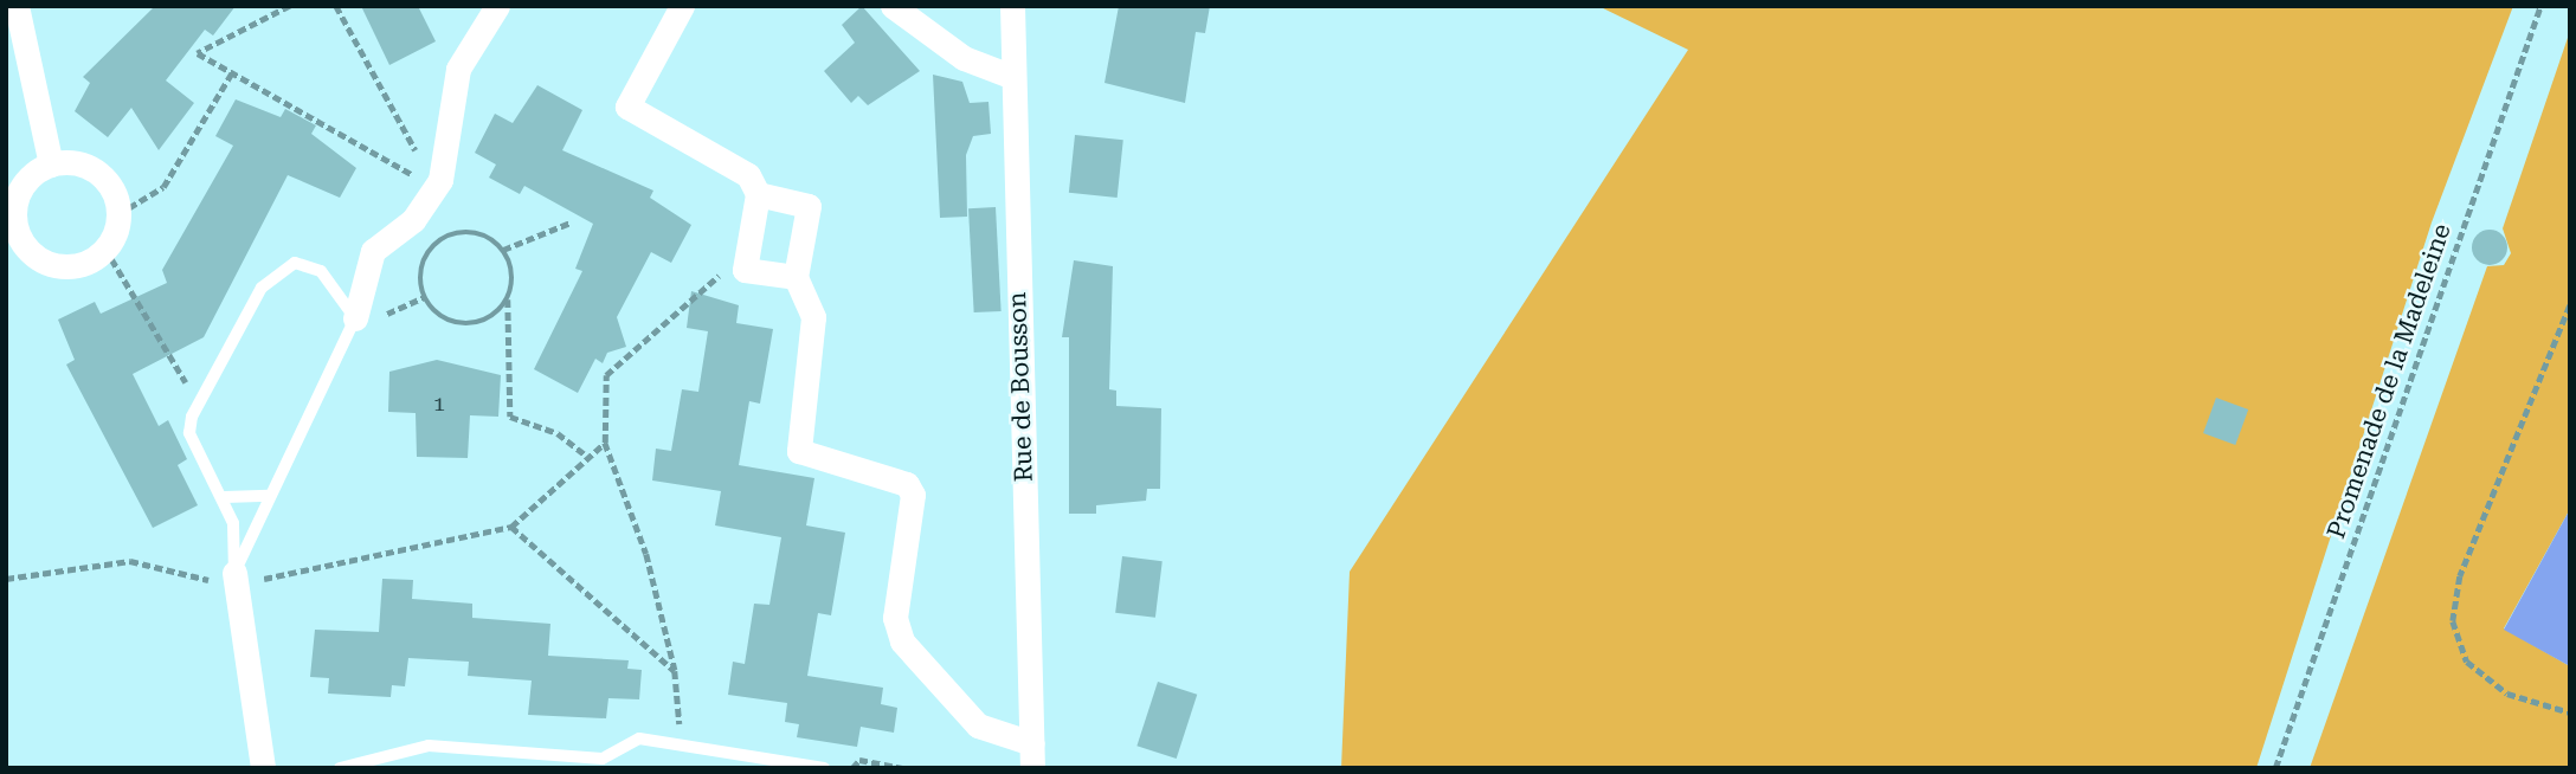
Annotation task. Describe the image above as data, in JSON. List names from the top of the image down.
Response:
{
  "streets": {
    "street": ["Rue de Bousson"],
    "path": ["Promenade de la Madeleine"]
  },
  "house_numbers": ["1"]
}
